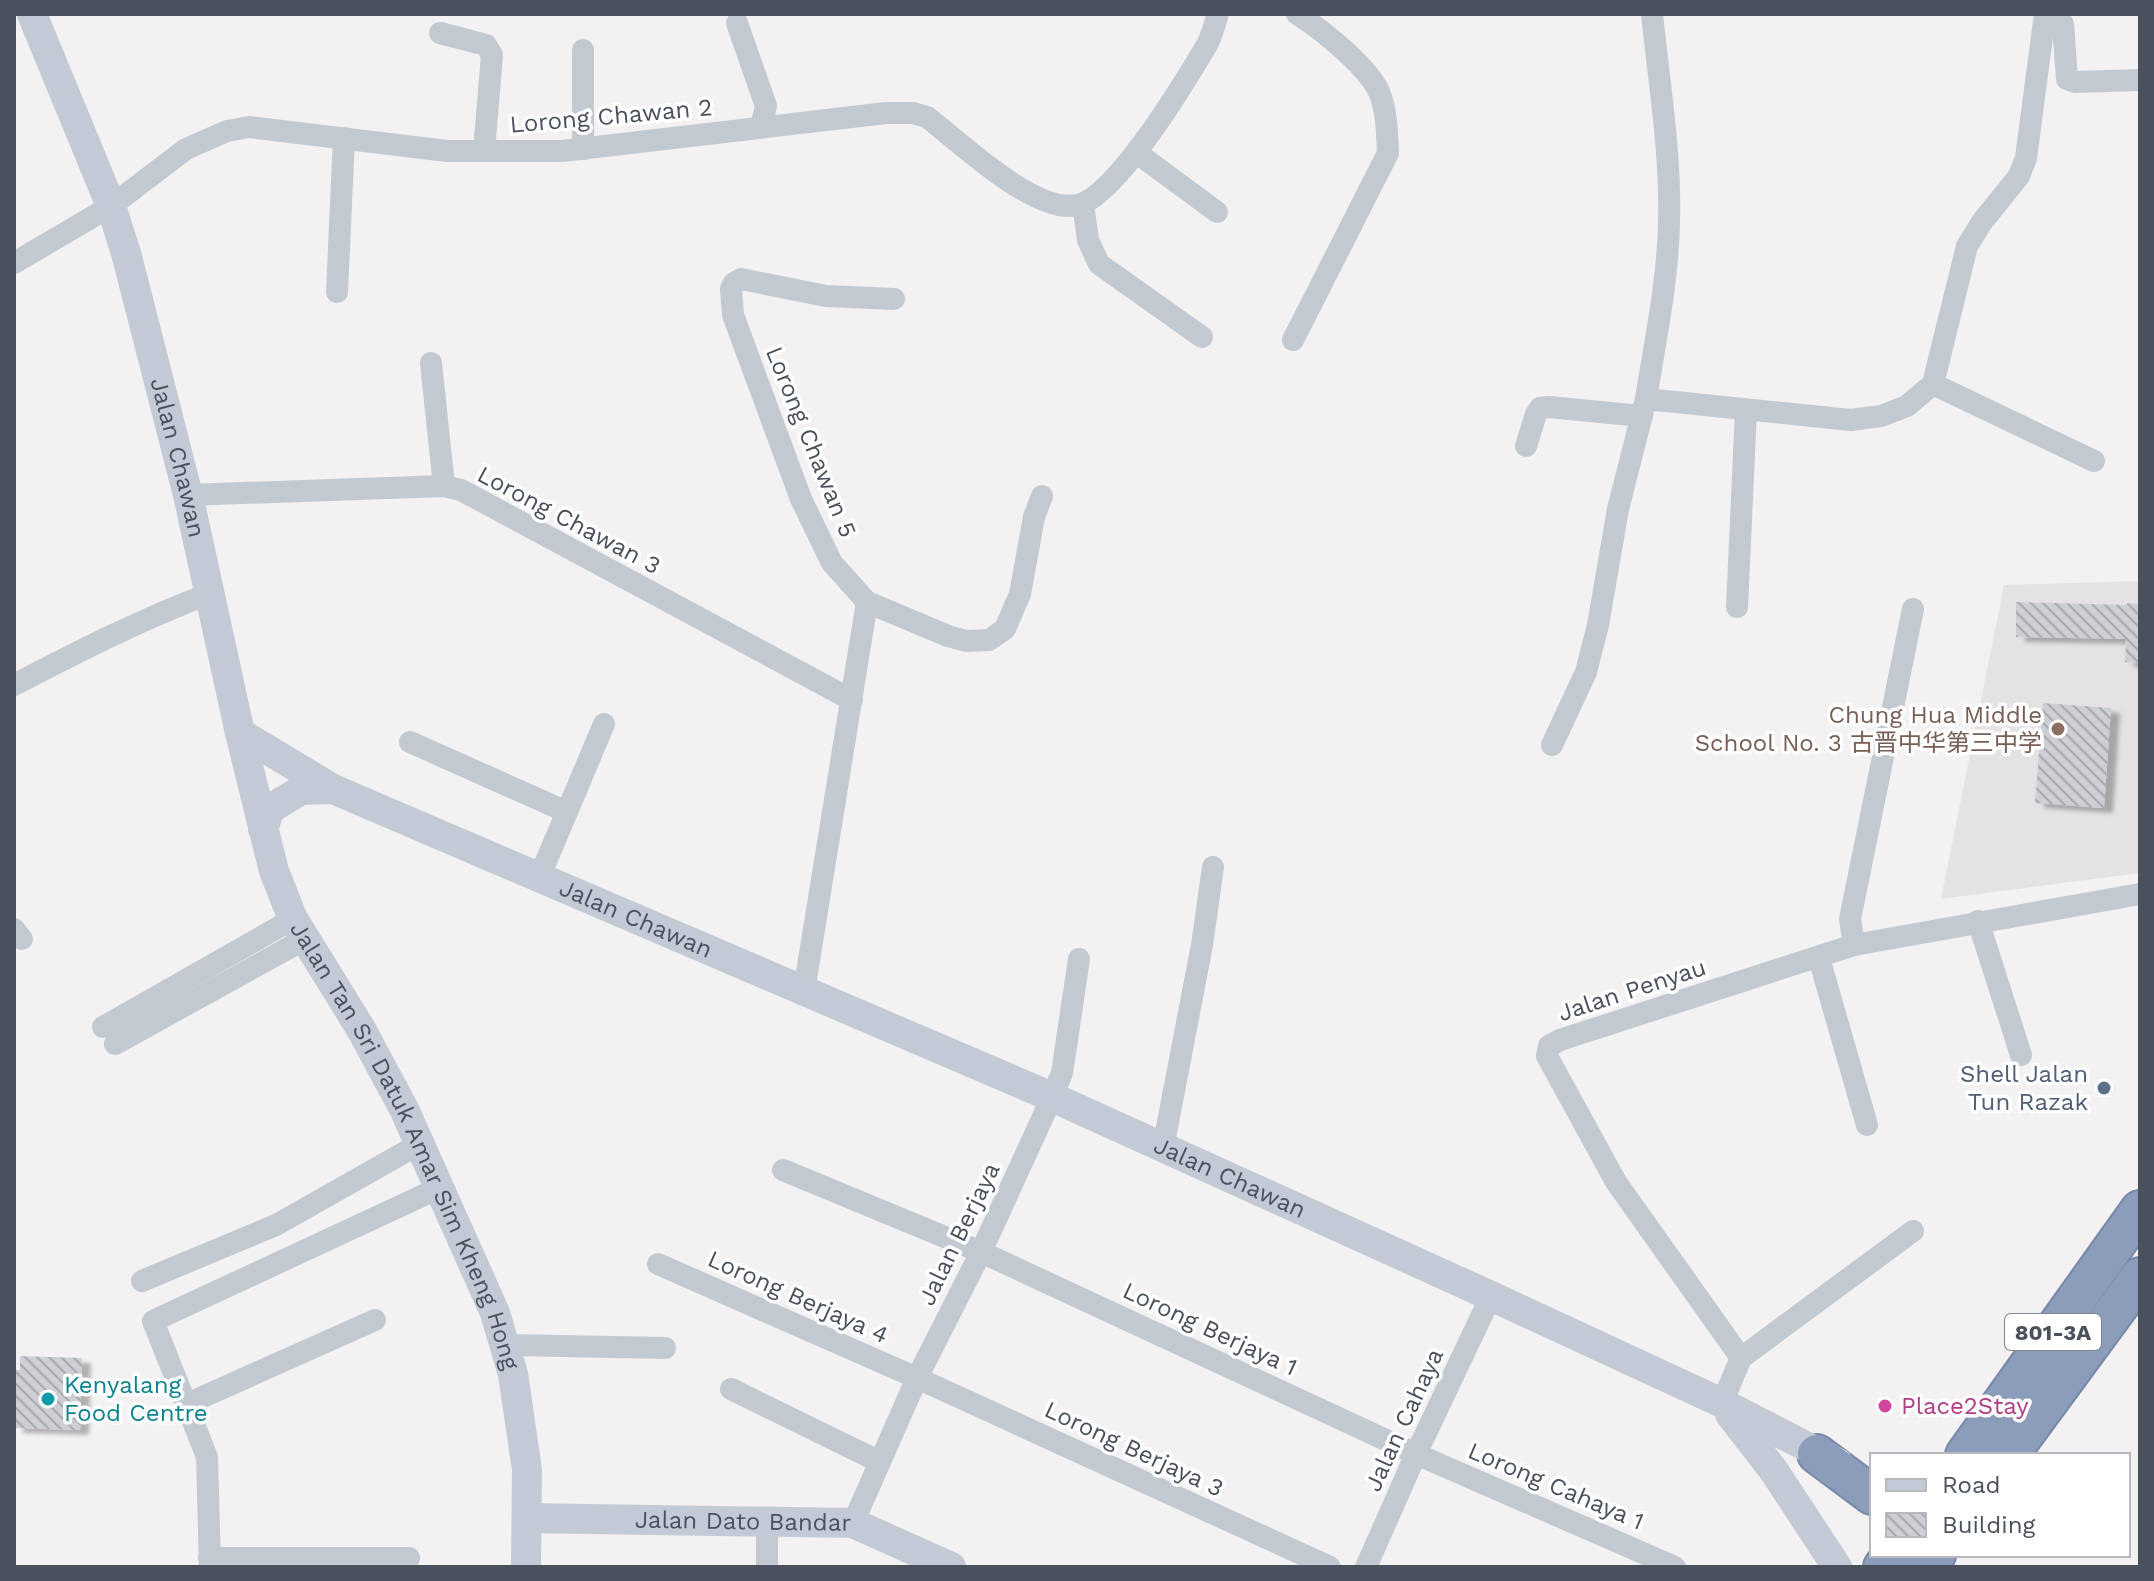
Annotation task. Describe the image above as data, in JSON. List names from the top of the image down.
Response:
{
  "streets": {
    "highway": ["801-3A"],
    "street": [
      "Lorong Chawan 2",
      "Lorong Chawan 5",
      "Jalan Chawan",
      "Lorong Chawan 3",
      "Jalan Penyau",
      "Jalan Tan Sri Datuk Amar Sim Kheng Hong",
      "Jalan Berjaya",
      "Lorong Berjaya 4",
      "Lorong Berjaya 1",
      "Jalan Cahaya",
      "Lorong Berjaya 3",
      "Lorong Cahaya 1",
      "Jalan Dato Bandar"
    ]
  },
  "crossings": [
    ["Lorong Chawan 2", "Jalan Chawan"],
    ["Jalan Chawan", "Lorong Chawan 3"],
    ["Jalan Chawan", "Jalan Tan Sri Datuk Amar Sim Kheng Hong"],
    ["Jalan Chawan", "Jalan Berjaya"],
    ["Jalan Chawan", "Jalan Cahaya"],
    ["Jalan Tan Sri Datuk Amar Sim Kheng Hong", "Jalan Dato Bandar"],
    ["Jalan Berjaya", "Lorong Berjaya 4"],
    ["Jalan Berjaya", "Lorong Berjaya 1"],
    ["Jalan Berjaya", "Lorong Berjaya 3"],
    ["Jalan Berjaya", "Jalan Dato Bandar"],
    ["Lorong Berjaya 4", "Lorong Berjaya 3"],
    ["Lorong Berjaya 1", "Jalan Cahaya"],
    ["Lorong Berjaya 1", "Lorong Cahaya 1"],
    ["Jalan Cahaya", "Lorong Cahaya 1"]
  ],
  "places": [
    "Chung Hua Middle School No. 3 古晋中华第三中学",
    "Shell Jalan Tun Razak",
    "Kenyalang Food Centre",
    "Place2Stay"
  ],
  "legend": ["Road", "Building"]
}
